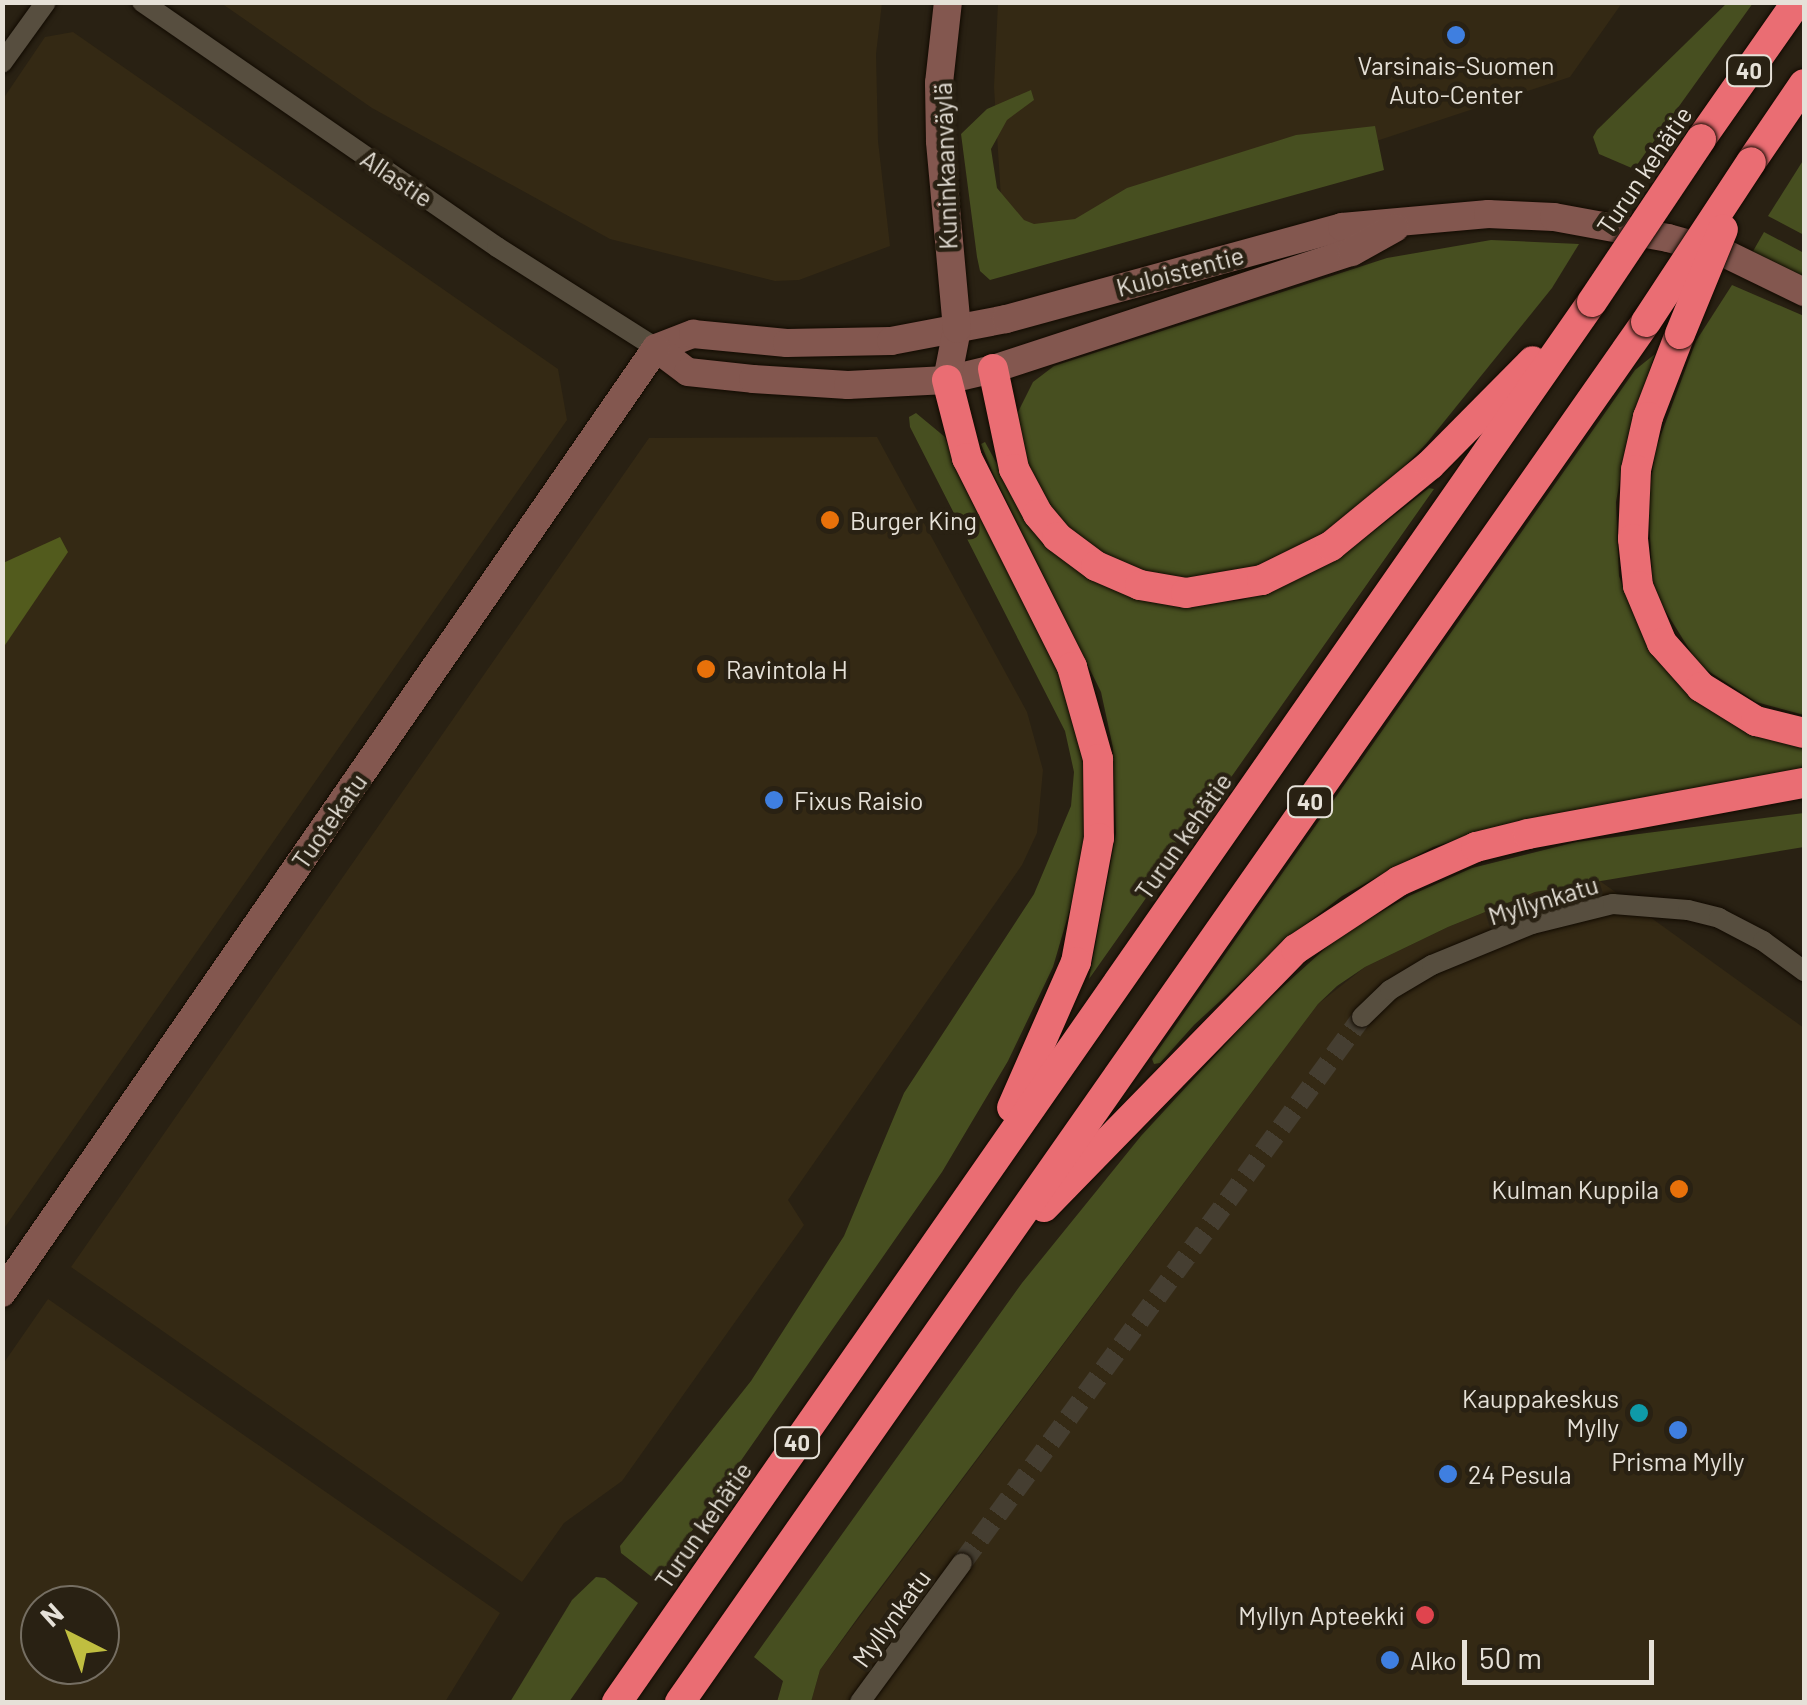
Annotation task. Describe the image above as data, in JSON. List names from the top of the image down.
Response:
{
  "streets": {
    "highway": ["40", "Turun kehätie"],
    "street": [
      "Kuninkaanväylä",
      "Allastie",
      "Kuloistentie",
      "Tuotekatu",
      "Myllynkatu"
    ]
  },
  "crossings": [
    ["Kuninkaanväylä", "Allastie"],
    ["Kuninkaanväylä", "Kuloistentie"],
    ["Allastie", "Kuloistentie"],
    ["Allastie", "Tuotekatu"]
  ],
  "places": [
    "Varsinais-Suomen Auto-Center",
    "Burger King",
    "Ravintola H",
    "Fixus Raisio",
    "Kulman Kuppila",
    "Kauppakeskus Mylly",
    "Prisma Mylly",
    "24 Pesula",
    "Myllyn Apteekki",
    "Alko"
  ],
  "scale_bar": "50 m",
  "north": "top left"
}
